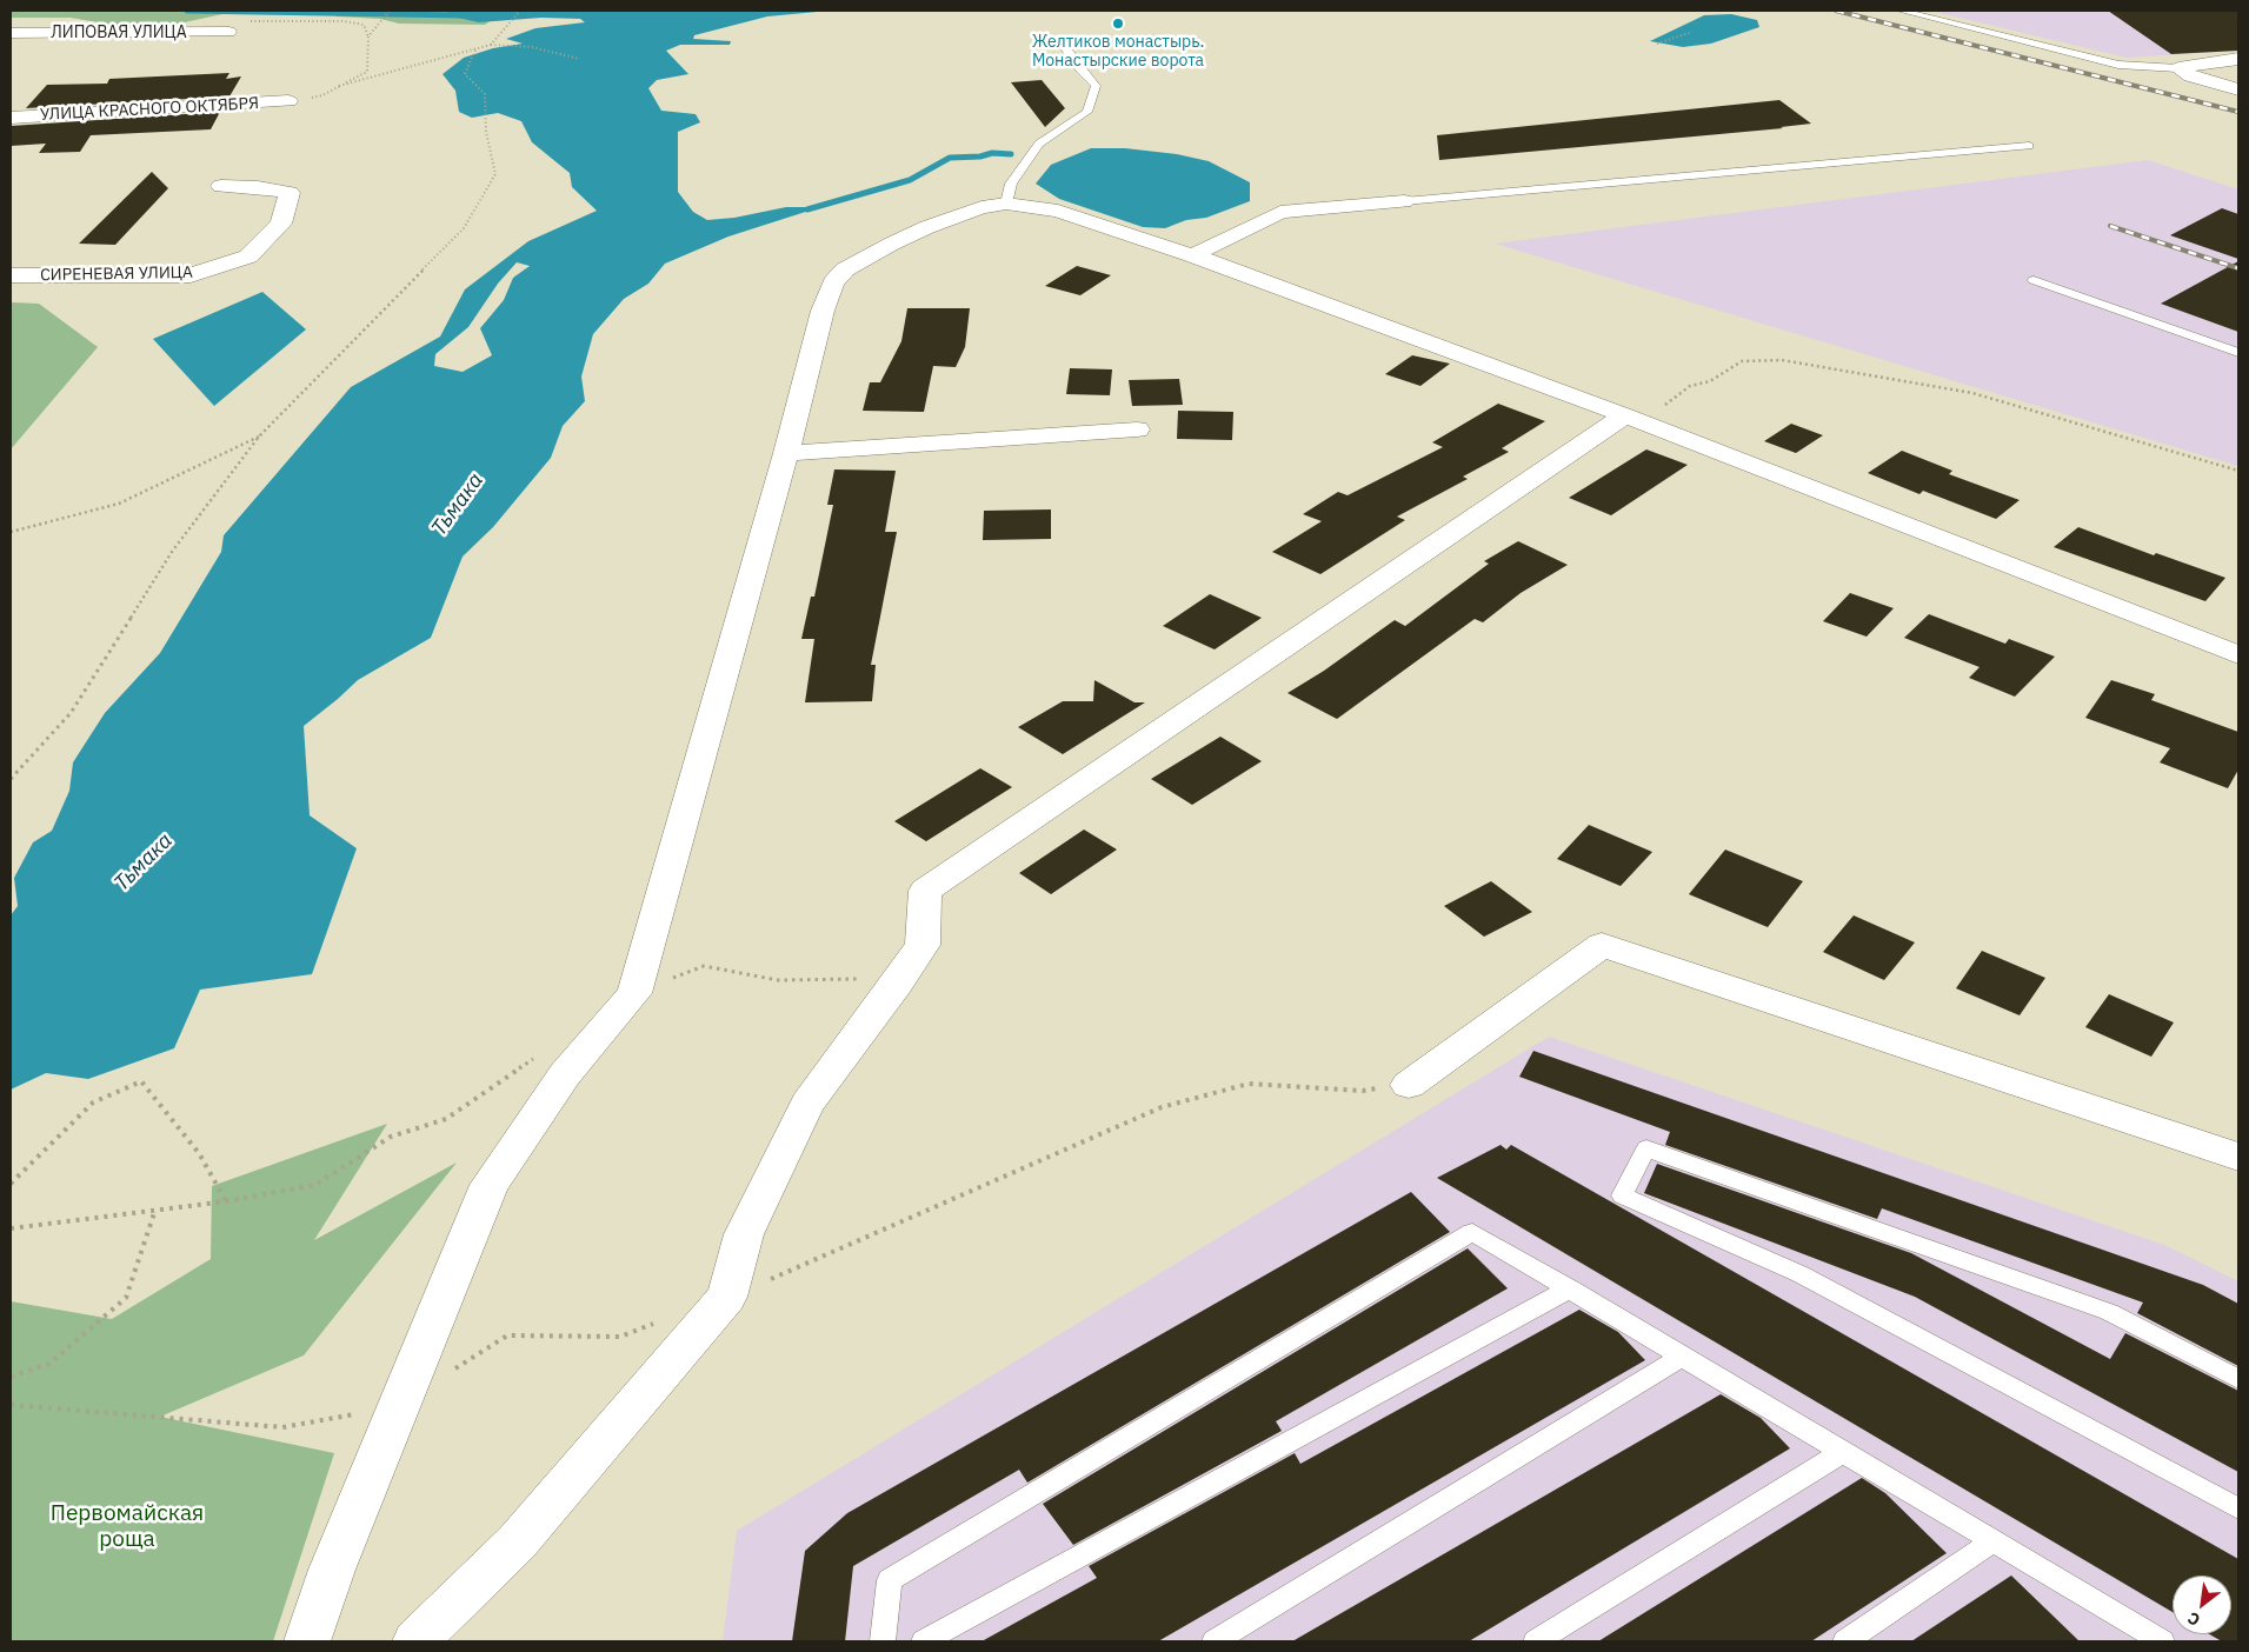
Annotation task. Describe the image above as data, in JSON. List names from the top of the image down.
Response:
{
  "streets": {
    "street": ["ЛИПОВАЯ УЛИЦА", "УЛИЦА КРАСНОГО ОКТЯБРЯ", "СИРЕНЕВАЯ УЛИЦА"]
  },
  "water": ["Тьмака"],
  "parks": ["Первомайская роща"],
  "places": ["Желтиков монастырь. Монастырские ворота"],
  "north": "bottom left"
}
